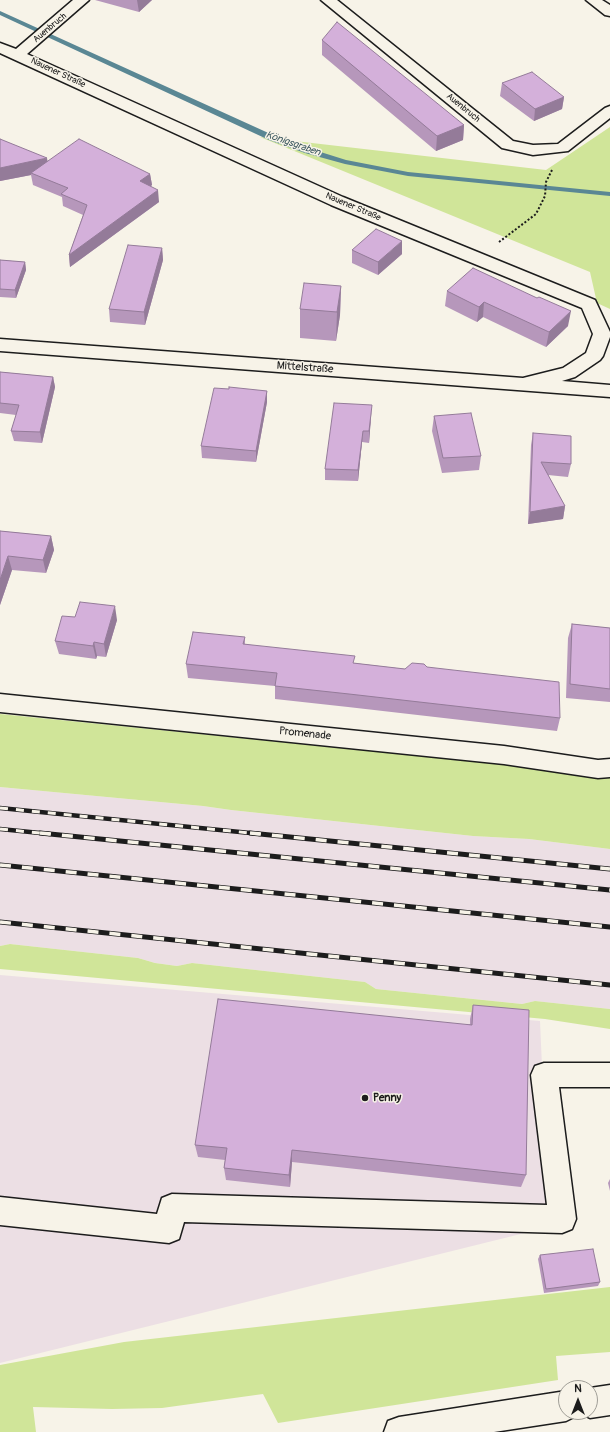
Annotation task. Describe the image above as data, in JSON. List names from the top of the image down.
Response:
{
  "streets": {
    "street": [
      "Auenbruch",
      "Nauener Straße",
      "Mittelstraße",
      "Promenade"
    ]
  },
  "crossings": [
    ["Auenbruch", "Nauener Straße"],
    ["Nauener Straße", "Mittelstraße"]
  ],
  "water": ["Königsgraben"],
  "places": ["Penny"],
  "north": "top"
}
